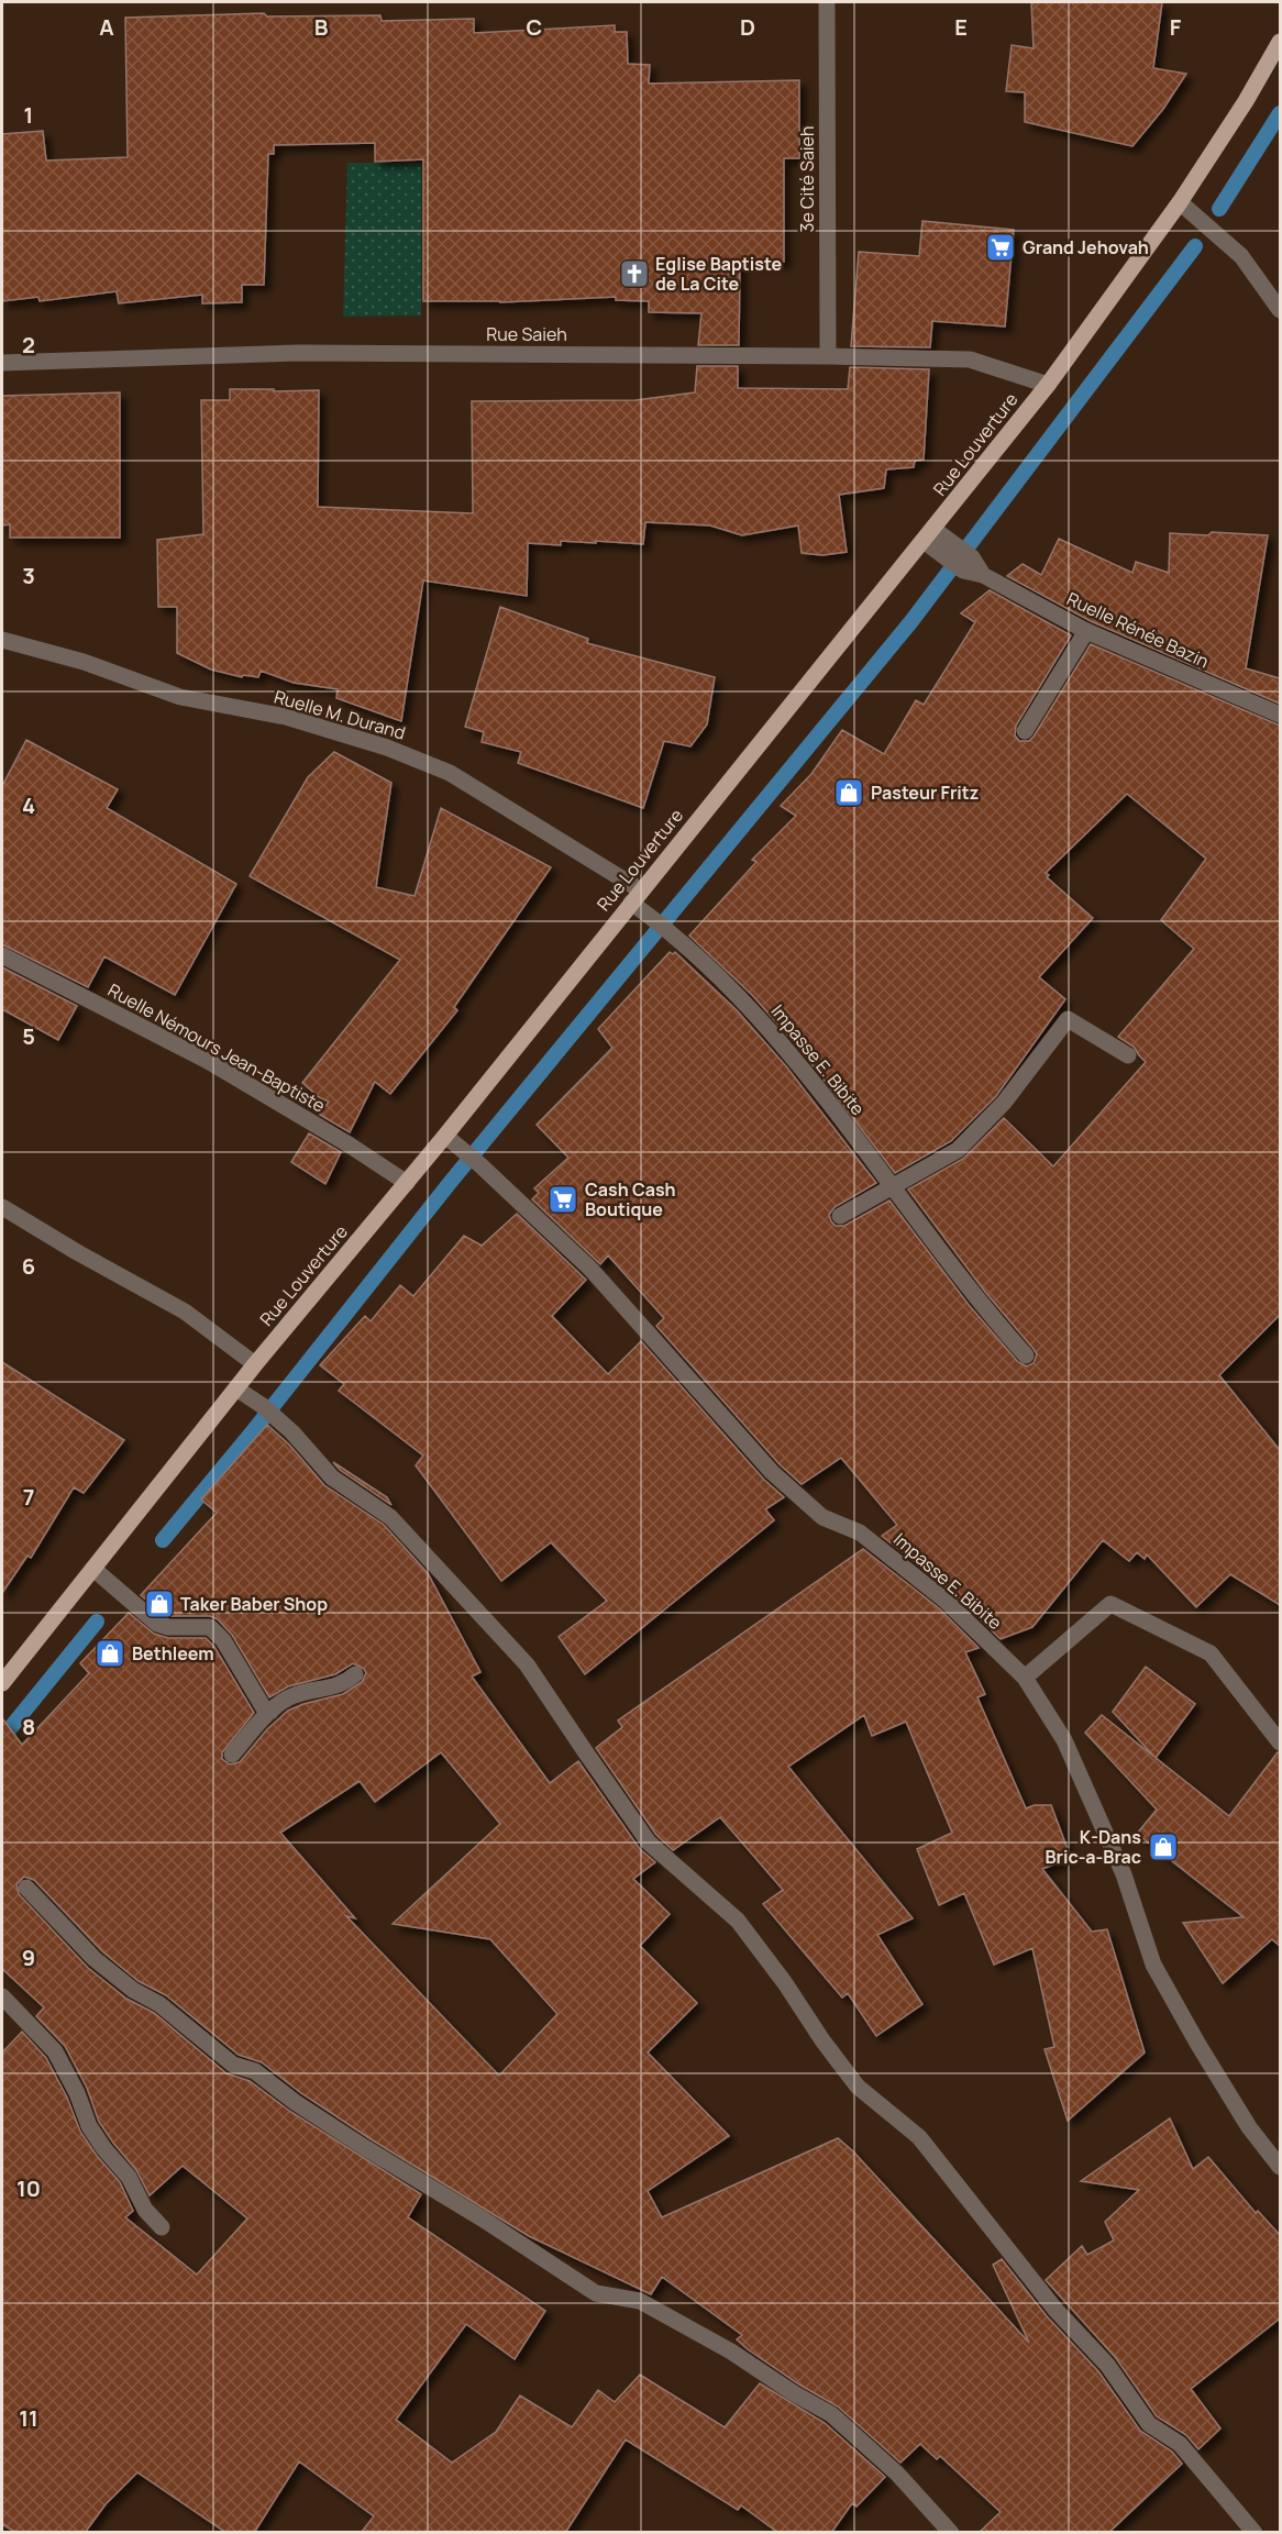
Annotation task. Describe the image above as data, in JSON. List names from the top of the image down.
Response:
{
  "streets": {
    "main road": ["Rue Louverture"],
    "street": [
      "3e Cité Saieh",
      "Rue Saieh",
      "Ruelle Rénée Bazin",
      "Ruelle M. Durand",
      "Ruelle Némours Jean-Baptiste",
      "Impasse E. Bibite"
    ]
  },
  "crossings": [
    ["3e Cité Saieh", "Rue Saieh"],
    ["Rue Saieh", "Rue Louverture"],
    ["Rue Louverture", "Ruelle Rénée Bazin"],
    ["Rue Louverture", "Ruelle M. Durand"],
    ["Rue Louverture", "Ruelle Némours Jean-Baptiste"],
    ["Rue Louverture", "Impasse E. Bibite"],
    ["Ruelle M. Durand", "Impasse E. Bibite"]
  ],
  "places": {
    "supermarket": ["Grand Jehovah", "Cash Cash Boutique"],
    "church": ["Eglise Baptiste de La Cite"],
    "shop": [
      "Pasteur Fritz",
      "Taker Baber Shop",
      "Bethleem",
      "K-Dans Bric-a-Brac"
    ]
  },
  "grid": {
    "columns": [
      "A",
      "B",
      "C",
      "D",
      "E",
      "F"
    ],
    "rows": [
      "1",
      "2",
      "3",
      "4",
      "5",
      "6",
      "7",
      "8",
      "9",
      "10",
      "11"
    ]
  }
}
